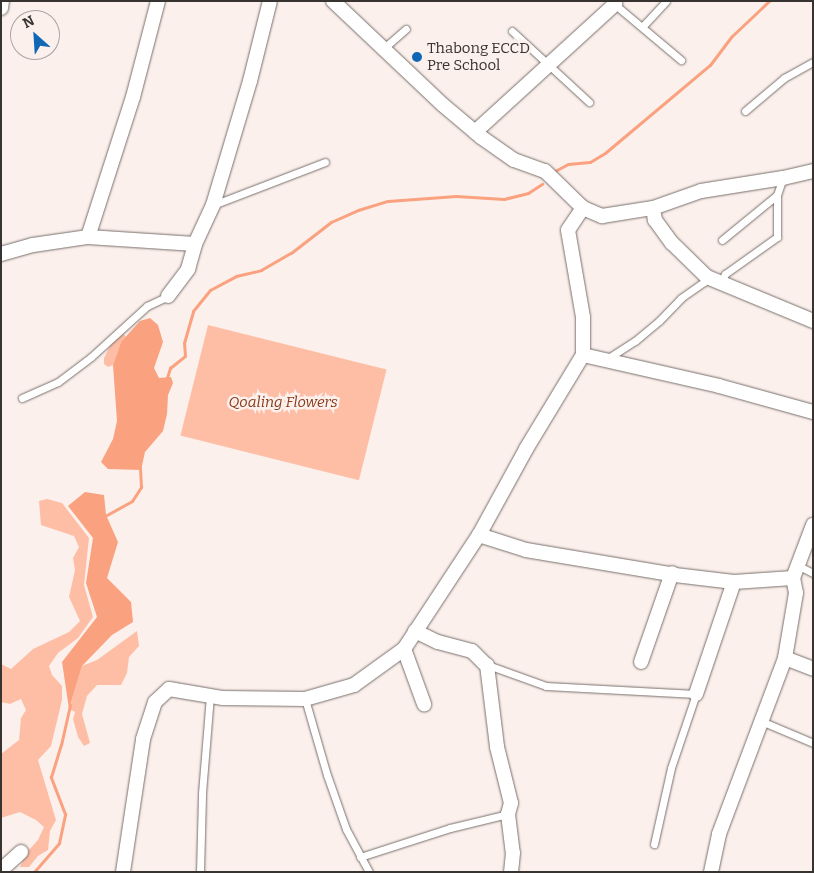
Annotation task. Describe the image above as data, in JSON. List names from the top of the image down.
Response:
{
  "parks": ["Qoaling Flowers"],
  "places": ["Thabong ECCD Pre School"],
  "north": "top left"
}
